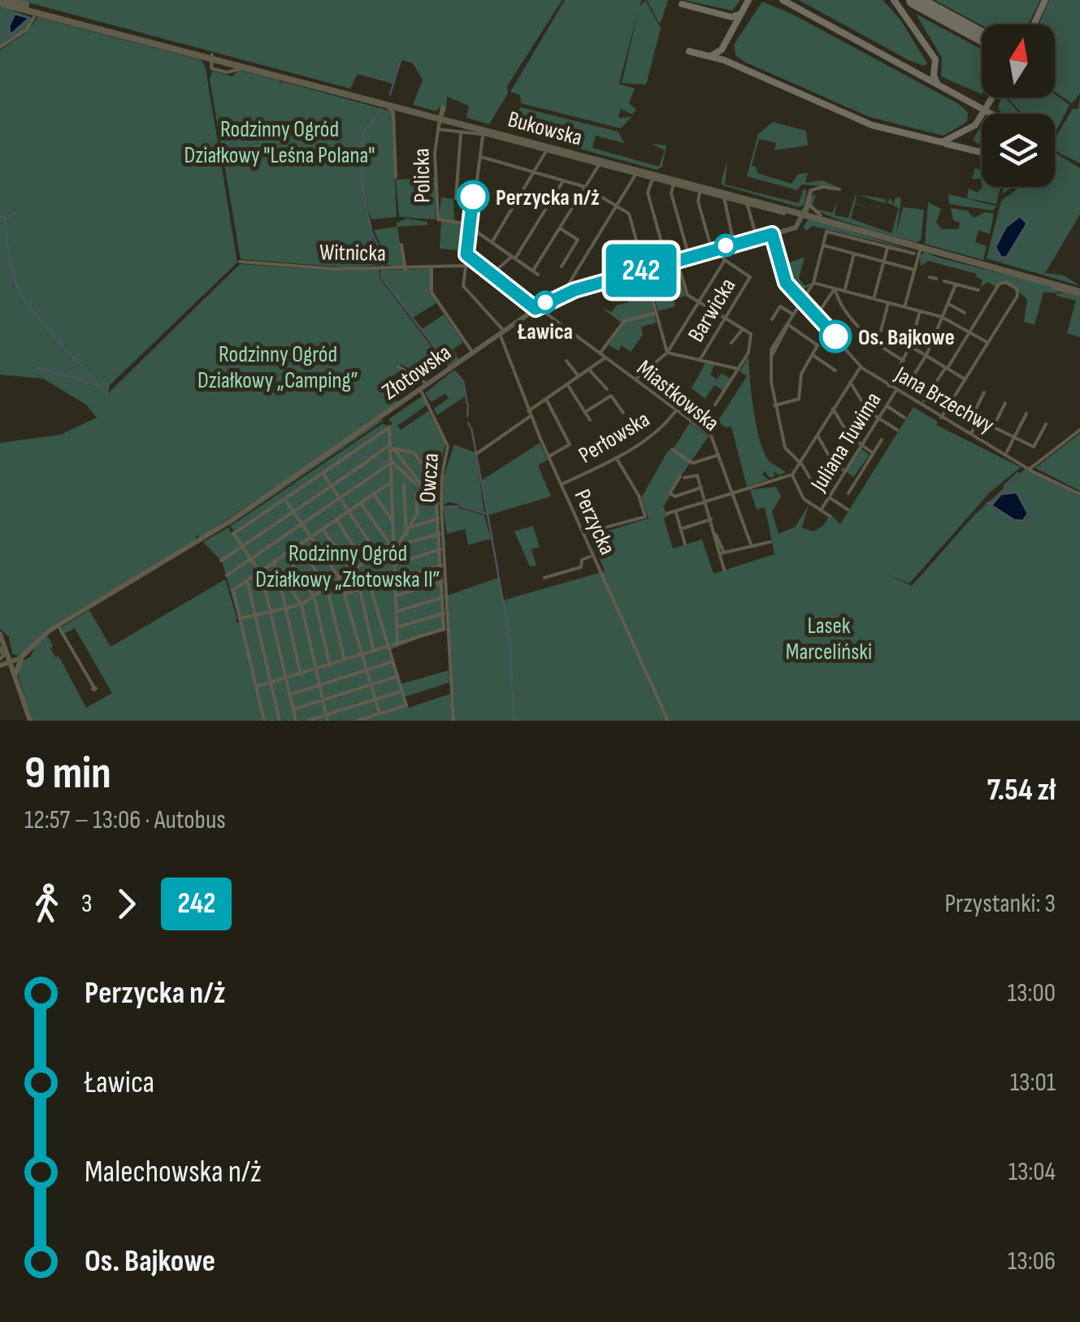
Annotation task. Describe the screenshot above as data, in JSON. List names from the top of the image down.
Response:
{
  "streets": {
    "main road": ["Bukowska"],
    "street": [
      "Policka",
      "Witnicka",
      "Barwicka",
      "Złotowska",
      "Miastkowska",
      "Jana Brzechwy",
      "Perłowska",
      "Juliana Tuwima",
      "Owcza",
      "Perzycka"
    ]
  },
  "crossings": [
    ["Bukowska", "Policka"],
    ["Bukowska", "Złotowska"],
    ["Bukowska", "Perzycka"],
    ["Policka", "Perzycka"],
    ["Witnicka", "Perzycka"],
    ["Złotowska", "Miastkowska"],
    ["Złotowska", "Jana Brzechwy"],
    ["Złotowska", "Owcza"],
    ["Złotowska", "Perzycka"],
    ["Miastkowska", "Perłowska"],
    ["Miastkowska", "Perzycka"],
    ["Jana Brzechwy", "Juliana Tuwima"],
    ["Perłowska", "Perzycka"]
  ],
  "parks": [
    "Rodzinny Ogród Działkowy \"Leśna Polana\"",
    "Rodzinny Ogród Działkowy „Camping”",
    "Rodzinny Ogród Działkowy „Złotowska II”",
    "Lasek Marceliński"
  ],
  "places": ["Perzycka n/ż", "Ławica", "Os. Bajkowe"],
  "lines": ["bus line 242"],
  "north": "top",
  "page": {
    "on_map": "242",
    "heading": ["9 min", "12:57 – 13:06 · Autobus", "7.54 zł"],
    "legs": ["3", "242", "Przystanki: 3"],
    "list": [
      {
        "name": "Perzycka n/ż",
        "value": "13:00"
      },
      {
        "name": "Ławica",
        "value": "13:01"
      },
      {
        "name": "Malechowska n/ż",
        "value": "13:04"
      },
      {
        "name": "Os. Bajkowe",
        "value": "13:06"
      }
    ]
  }
}
